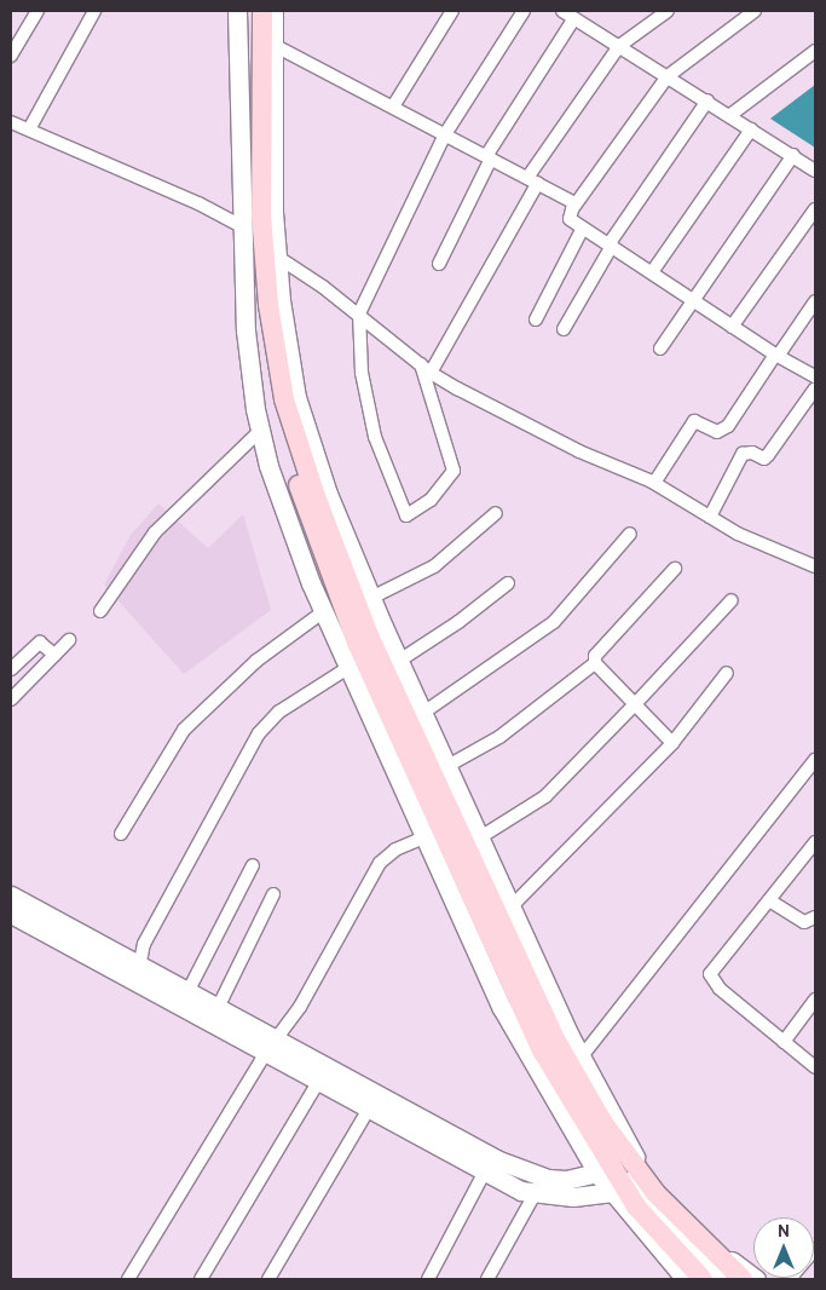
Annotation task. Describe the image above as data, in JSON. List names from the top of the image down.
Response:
{
  "north": "top"
}
